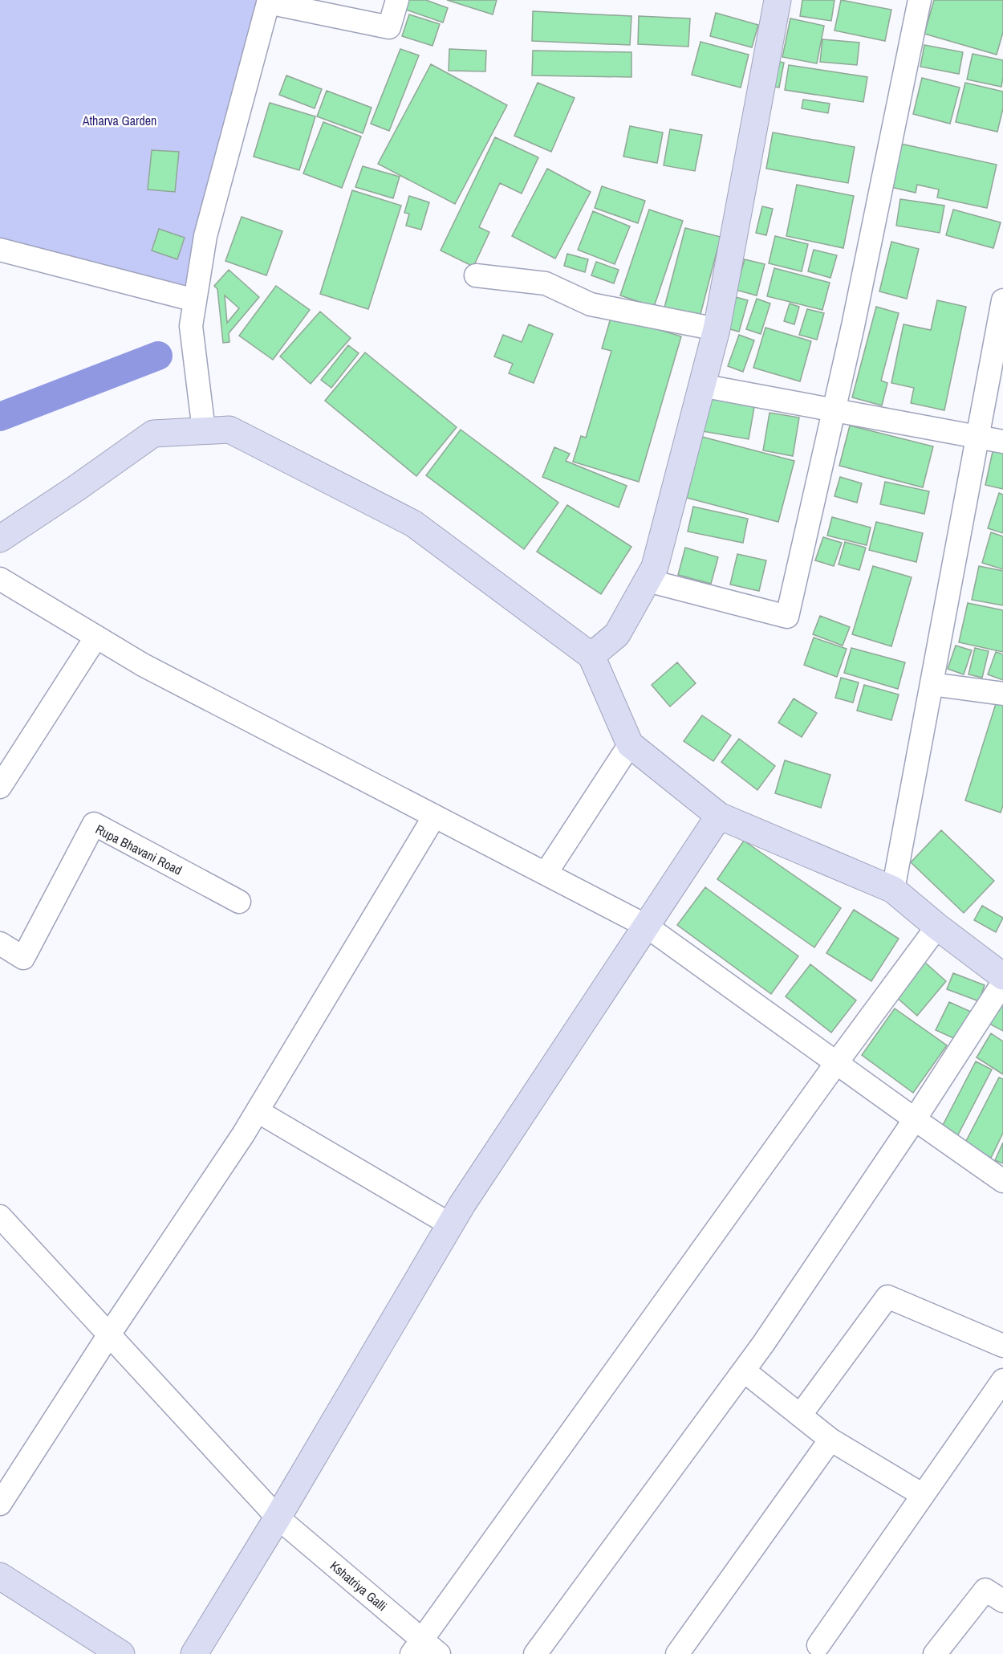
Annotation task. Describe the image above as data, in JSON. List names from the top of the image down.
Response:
{
  "streets": {
    "street": ["Rupa Bhavani Road", "Kshatriya Galli"]
  },
  "parks": ["Atharva Garden"]
}
